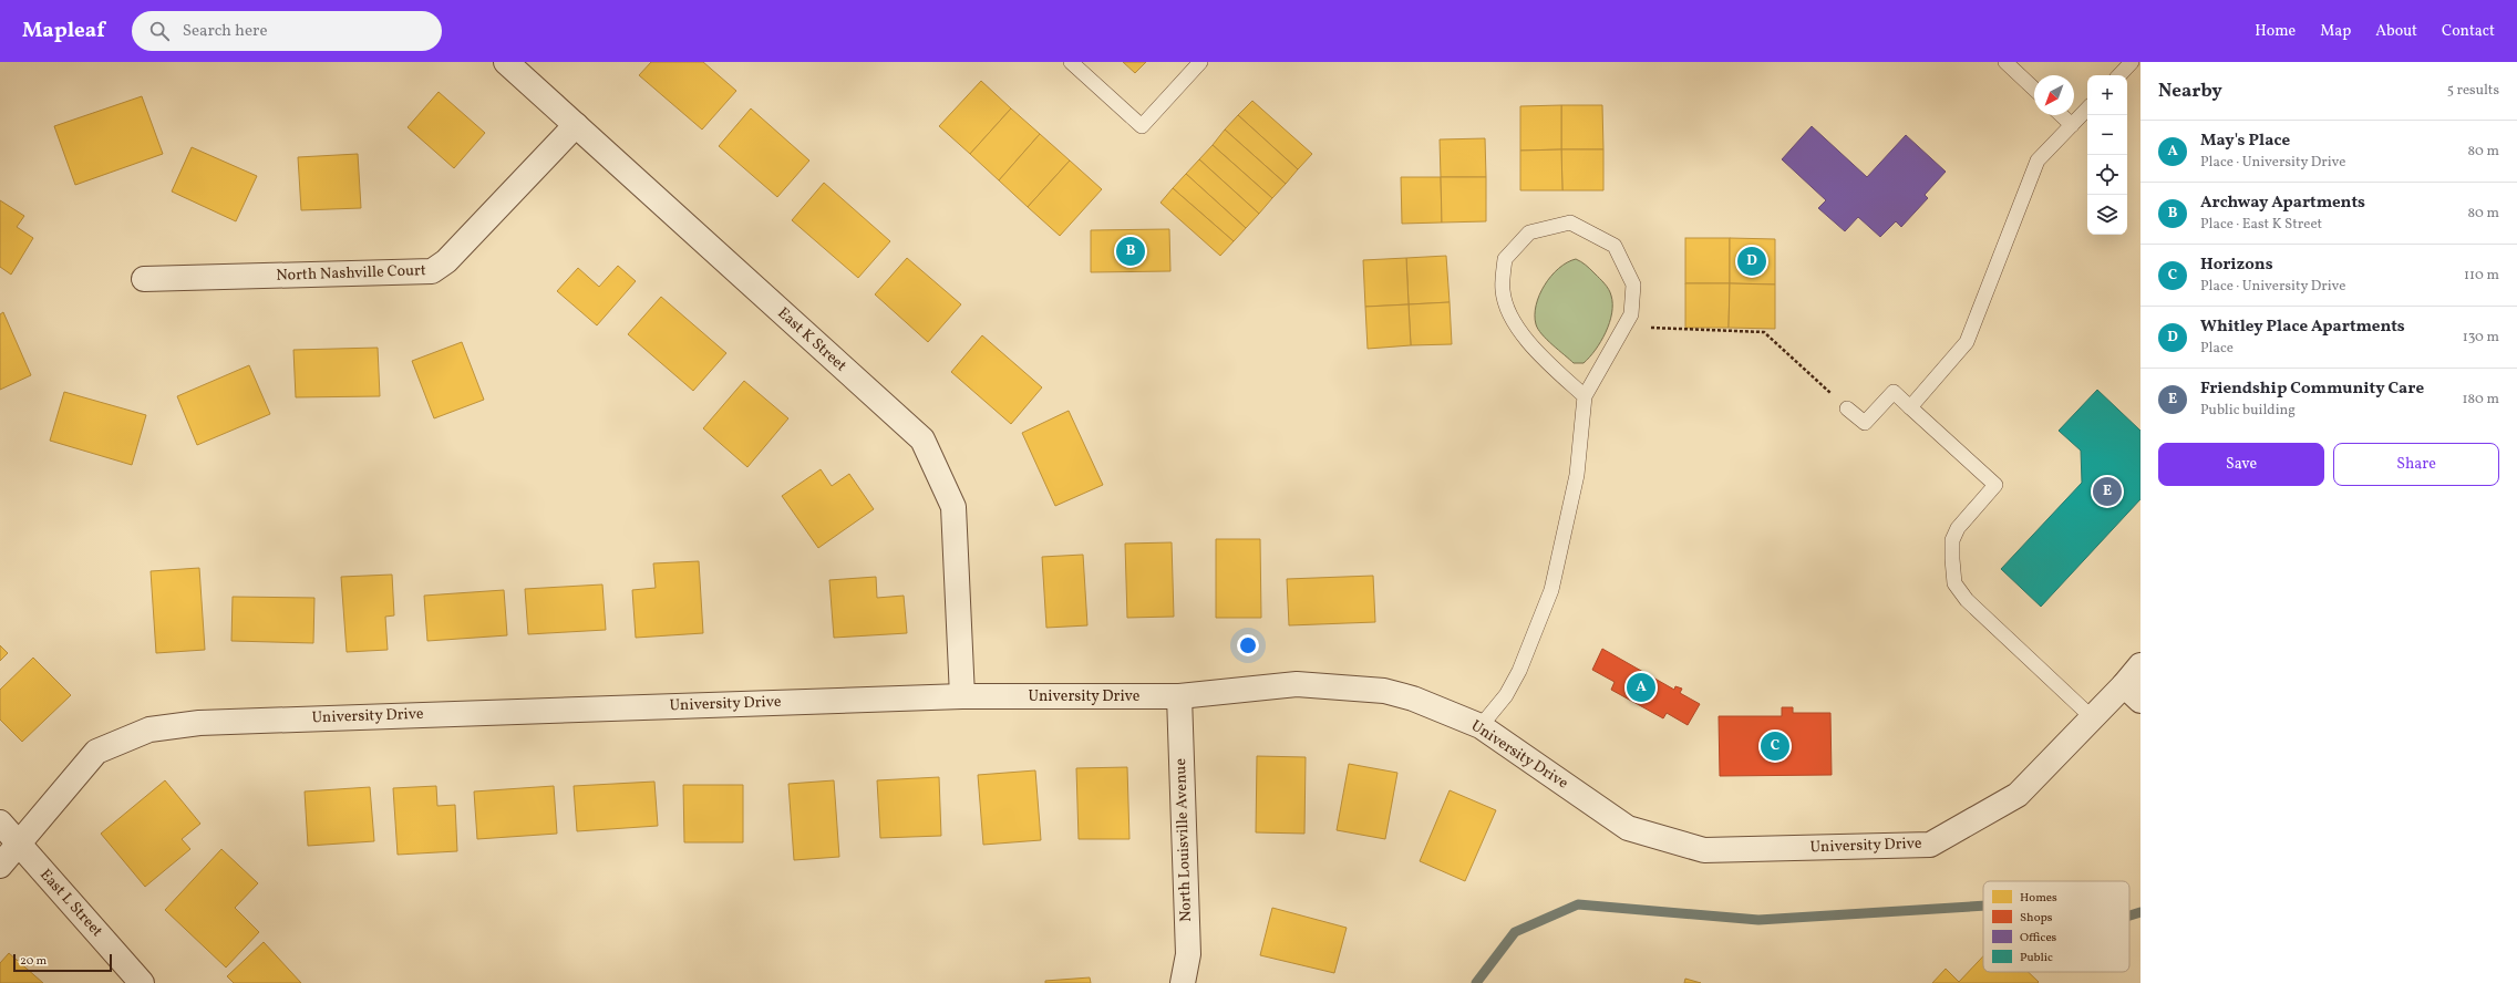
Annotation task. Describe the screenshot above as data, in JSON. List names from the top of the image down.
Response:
{
  "streets": {
    "street": [
      "North Nashville Court",
      "East K Street",
      "University Drive",
      "North Louisville Avenue",
      "East L Street"
    ]
  },
  "crossings": [
    ["North Nashville Court", "East K Street"],
    ["East K Street", "University Drive"],
    ["University Drive", "North Louisville Avenue"],
    ["University Drive", "East L Street"]
  ],
  "legend": [
    "Homes",
    "Shops",
    "Offices",
    "Public"
  ],
  "scale_bar": "20 m",
  "north": "bottom left",
  "page": {
    "header": "Mapleaf",
    "search": "Search here",
    "nav": [
      "Home",
      "Map",
      "About",
      "Contact"
    ],
    "heading": ["Nearby", "5 results"],
    "map_buttons": ["+", "−"],
    "list": [
      {
        "mark": "A",
        "name": "May's Place",
        "note": "Place · University Drive",
        "value": "80 m"
      },
      {
        "mark": "B",
        "name": "Archway Apartments",
        "note": "Place · East K Street",
        "value": "80 m"
      },
      {
        "mark": "C",
        "name": "Horizons",
        "note": "Place · University Drive",
        "value": "110 m"
      },
      {
        "mark": "D",
        "name": "Whitley Place Apartments",
        "note": "Place",
        "value": "130 m"
      },
      {
        "mark": "E",
        "name": "Friendship Community Care",
        "note": "Public building",
        "value": "180 m"
      }
    ],
    "pins": [
      "B",
      "D",
      "E",
      "A",
      "C"
    ],
    "buttons": ["Save", "Share"],
    "scale": "20 m"
  }
}
